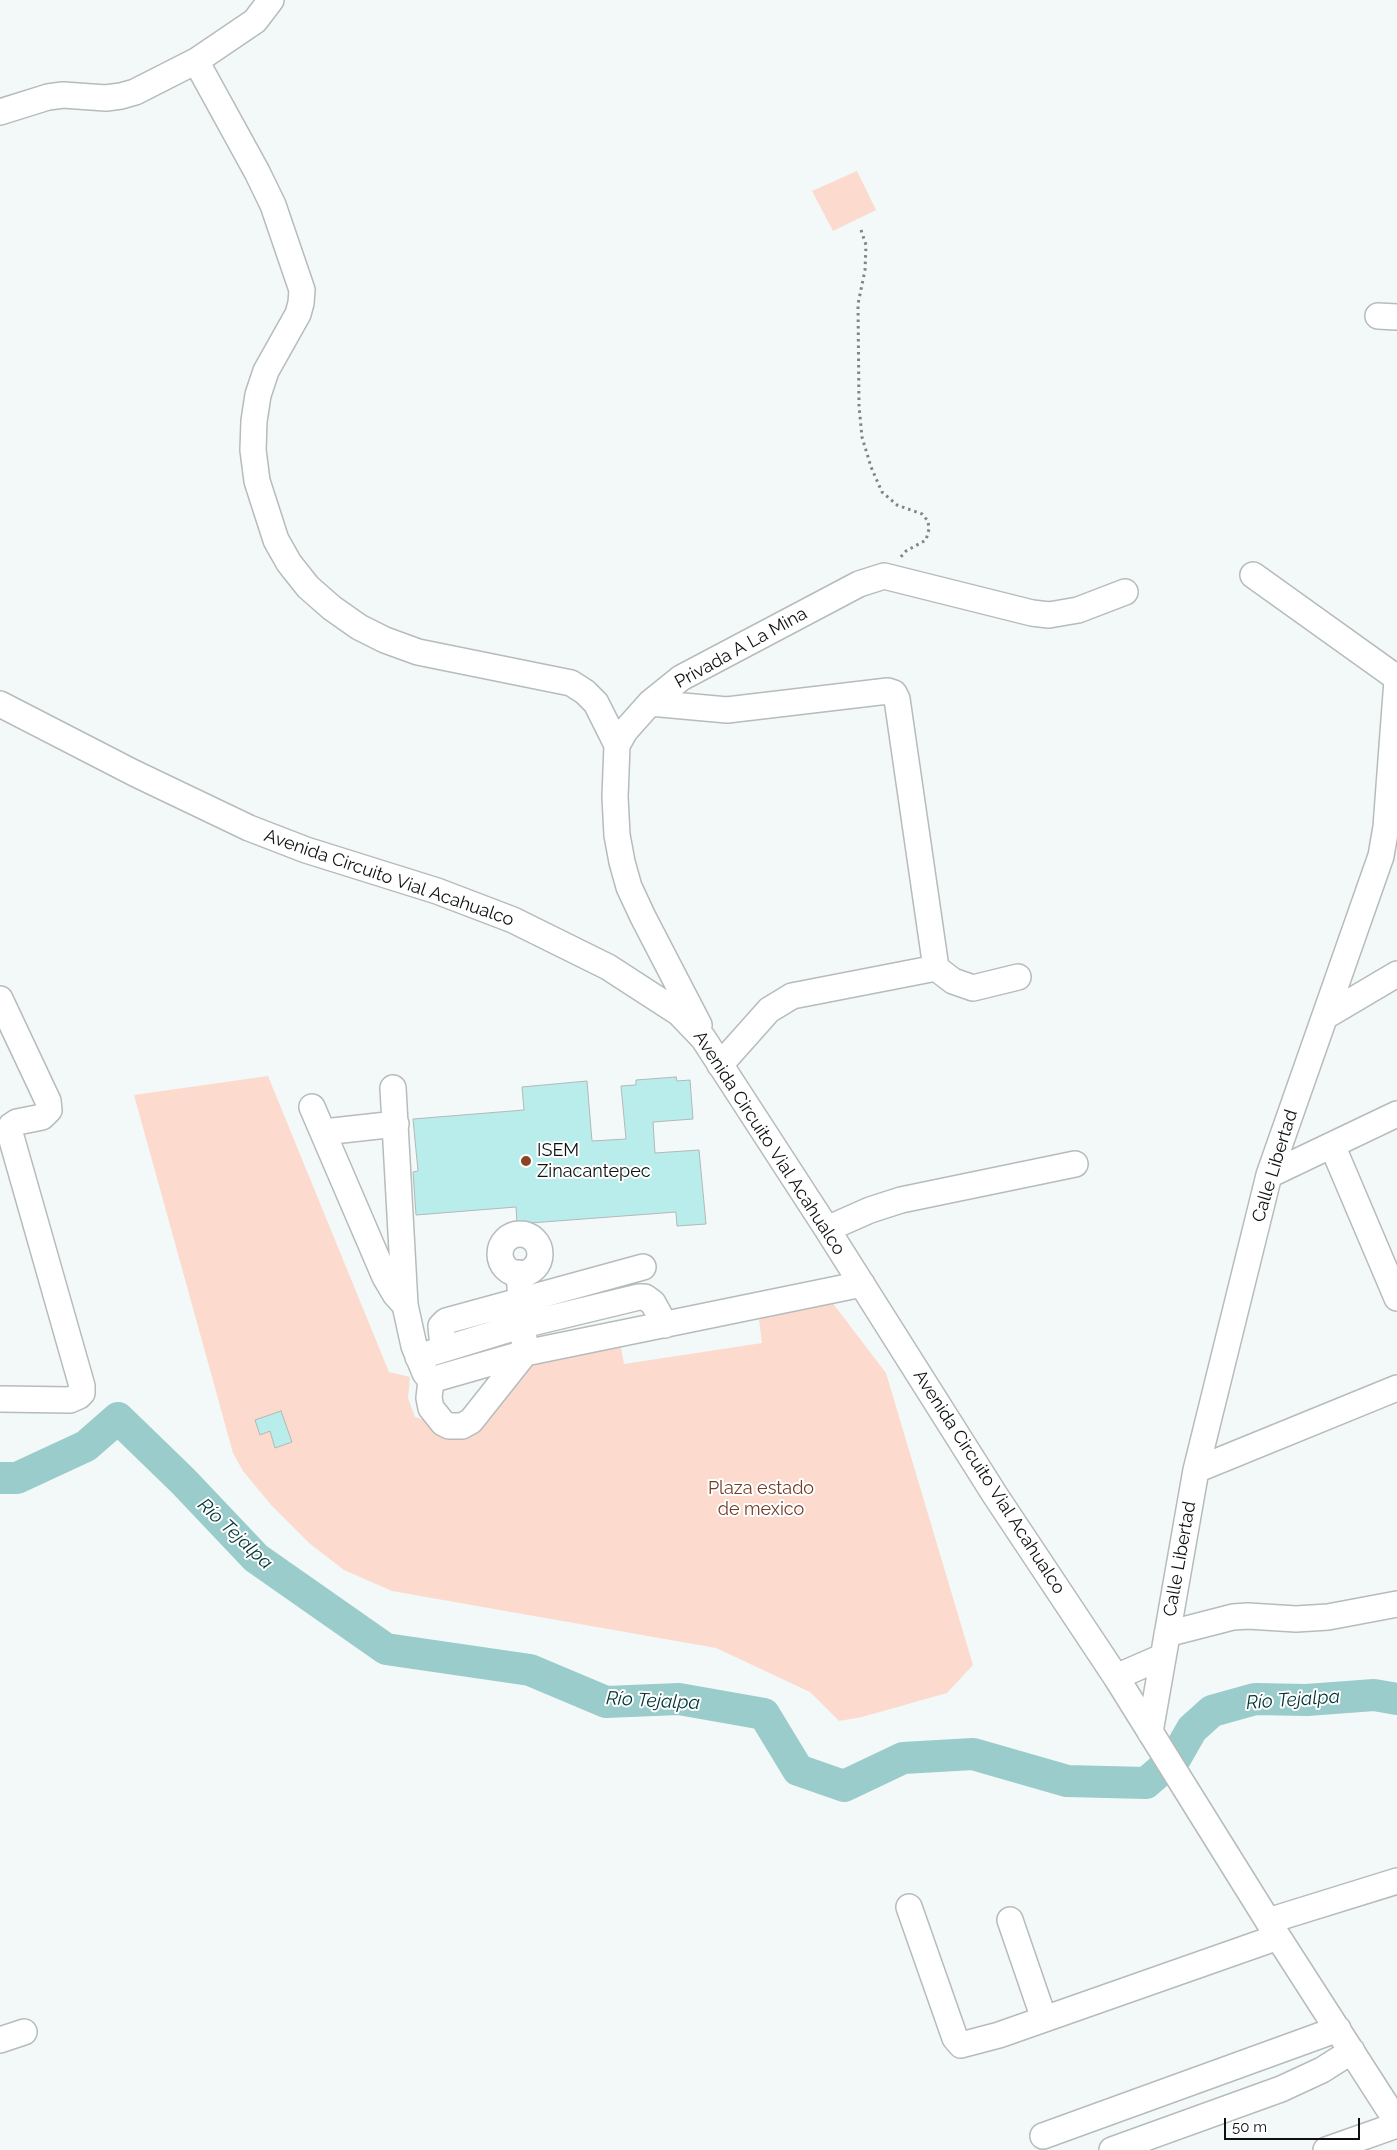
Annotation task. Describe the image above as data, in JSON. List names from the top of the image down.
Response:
{
  "streets": {
    "street": ["Privada A La Mina", "Avenida Circuito Vial Acahualco", "Calle Libertad"]
  },
  "crossings": [
    ["Avenida Circuito Vial Acahualco", "Calle Libertad"]
  ],
  "water": ["Río Tejalpa"],
  "parks": ["Plaza estado de mexico"],
  "places": ["ISEM Zinacantepec"],
  "scale_bar": "50 m"
}
